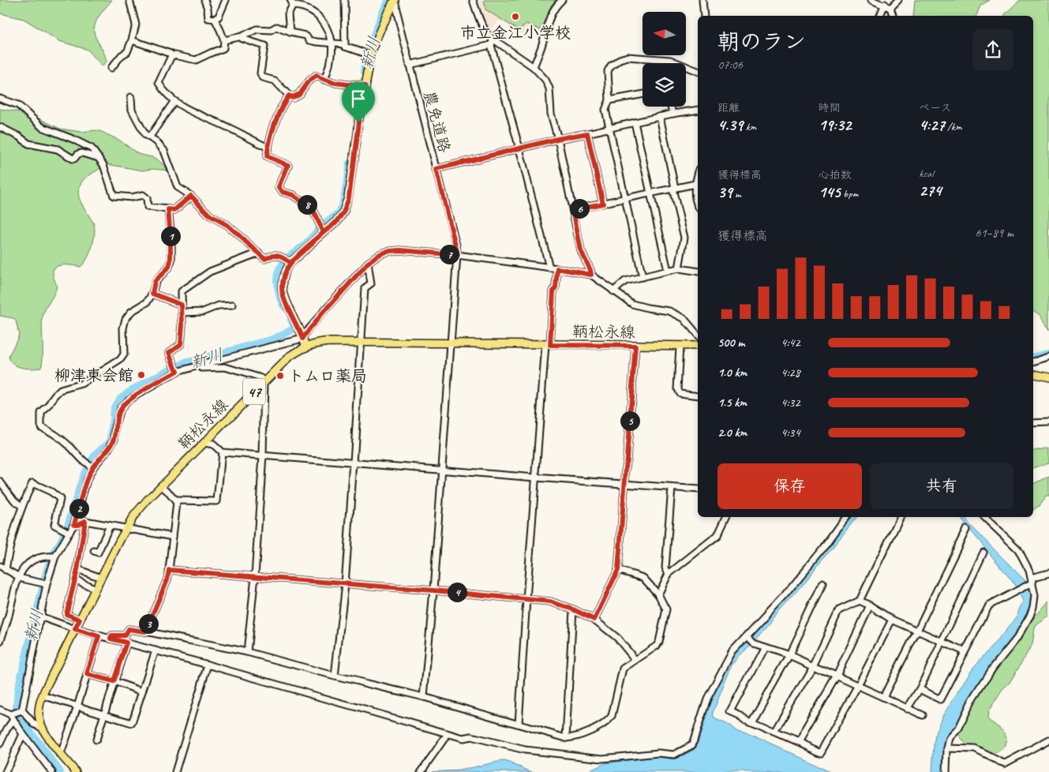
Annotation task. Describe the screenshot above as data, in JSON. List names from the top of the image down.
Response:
{
  "streets": {
    "main road": ["鞆松永線", "47"],
    "street": ["農免道路"]
  },
  "crossings": [
    ["農免道路", "鞆松永線"]
  ],
  "water": ["新川"],
  "places": ["市立金江小学校", "柳津東会館", "トムロ薬局"],
  "north": "left",
  "page": {
    "heading": ["朝のラン", "07:06"],
    "stats": [
      ["距離", "4.39 km"],
      ["時間", "19:32"],
      ["ペース", "4:27 /km"],
      ["獲得標高", "39 m"],
      ["心拍数", "145 bpm"],
      ["kcal", "274"]
    ],
    "pins": [
      "8",
      "6",
      "1",
      "7",
      "5",
      "2",
      "4",
      "3"
    ],
    "chart": ["獲得標高", "61–89 m"],
    "list": [
      {
        "name": "500 m",
        "note": "4:42"
      },
      {
        "name": "1.0 km",
        "note": "4:28"
      },
      {
        "name": "1.5 km",
        "note": "4:32"
      },
      {
        "name": "2.0 km",
        "note": "4:34"
      }
    ],
    "buttons": ["保存", "共有"]
  }
}
